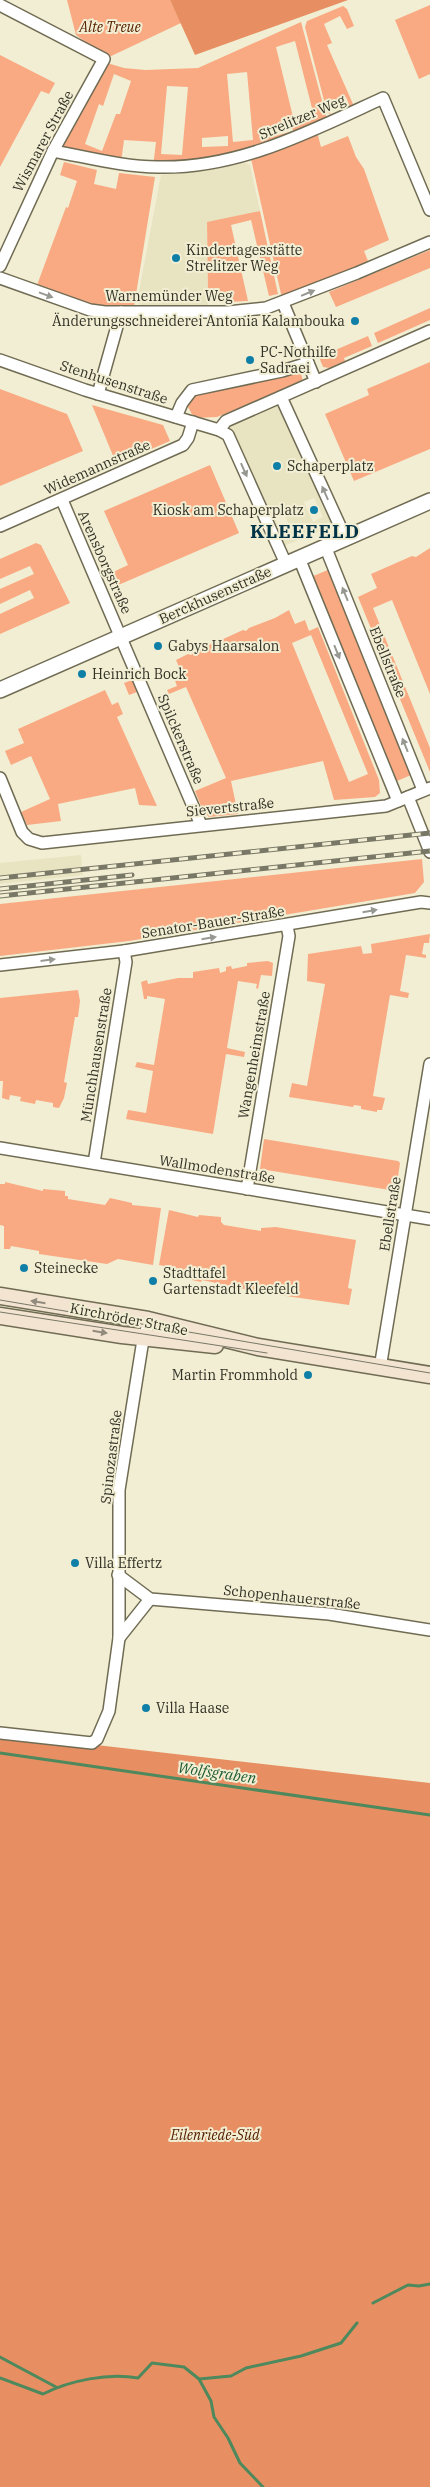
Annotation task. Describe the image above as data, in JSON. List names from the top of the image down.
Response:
{
  "streets": {
    "main road": ["Kirchröder Straße"],
    "street": [
      "Strelitzer Weg",
      "Wismarer Straße",
      "Warnemünder Weg",
      "Stenhusenstraße",
      "Widemannstraße",
      "Arensborgstraße",
      "Berckhusenstraße",
      "Ebellstraße",
      "Spilckerstraße",
      "Sievertstraße",
      "Senator-Bauer-Straße",
      "Münchhausenstraße",
      "Wangenheimstraße",
      "Wallmodenstraße",
      "Spinozastraße",
      "Schopenhauerstraße"
    ]
  },
  "crossings": [
    ["Strelitzer Weg", "Wismarer Straße"],
    ["Stenhusenstraße", "Widemannstraße"],
    ["Widemannstraße", "Arensborgstraße"],
    ["Arensborgstraße", "Berckhusenstraße"],
    ["Arensborgstraße", "Spilckerstraße"],
    ["Berckhusenstraße", "Ebellstraße"],
    ["Berckhusenstraße", "Spilckerstraße"],
    ["Ebellstraße", "Sievertstraße"],
    ["Ebellstraße", "Wallmodenstraße"],
    ["Ebellstraße", "Kirchröder Straße"],
    ["Spilckerstraße", "Sievertstraße"],
    ["Senator-Bauer-Straße", "Münchhausenstraße"],
    ["Senator-Bauer-Straße", "Wangenheimstraße"],
    ["Münchhausenstraße", "Wallmodenstraße"],
    ["Wangenheimstraße", "Wallmodenstraße"],
    ["Kirchröder Straße", "Spinozastraße"]
  ],
  "one_way": ["Senator-Bauer-Straße"],
  "districts": ["KLEEFELD"],
  "water": ["Wolfsgraben"],
  "parks": ["Alte Treue", "Eilenriede-Süd"],
  "places": [
    "Kindertagesstätte Strelitzer Weg",
    "Änderungsschneiderei Antonia Kalambouka",
    "PC-Nothilfe Sadraei",
    "Schaperplatz",
    "Kiosk am Schaperplatz",
    "Gabys Haarsalon",
    "Heinrich Bock",
    "Steinecke",
    "Stadttafel Gartenstadt Kleefeld",
    "Martin Frommhold",
    "Villa Effertz",
    "Villa Haase"
  ]
}
